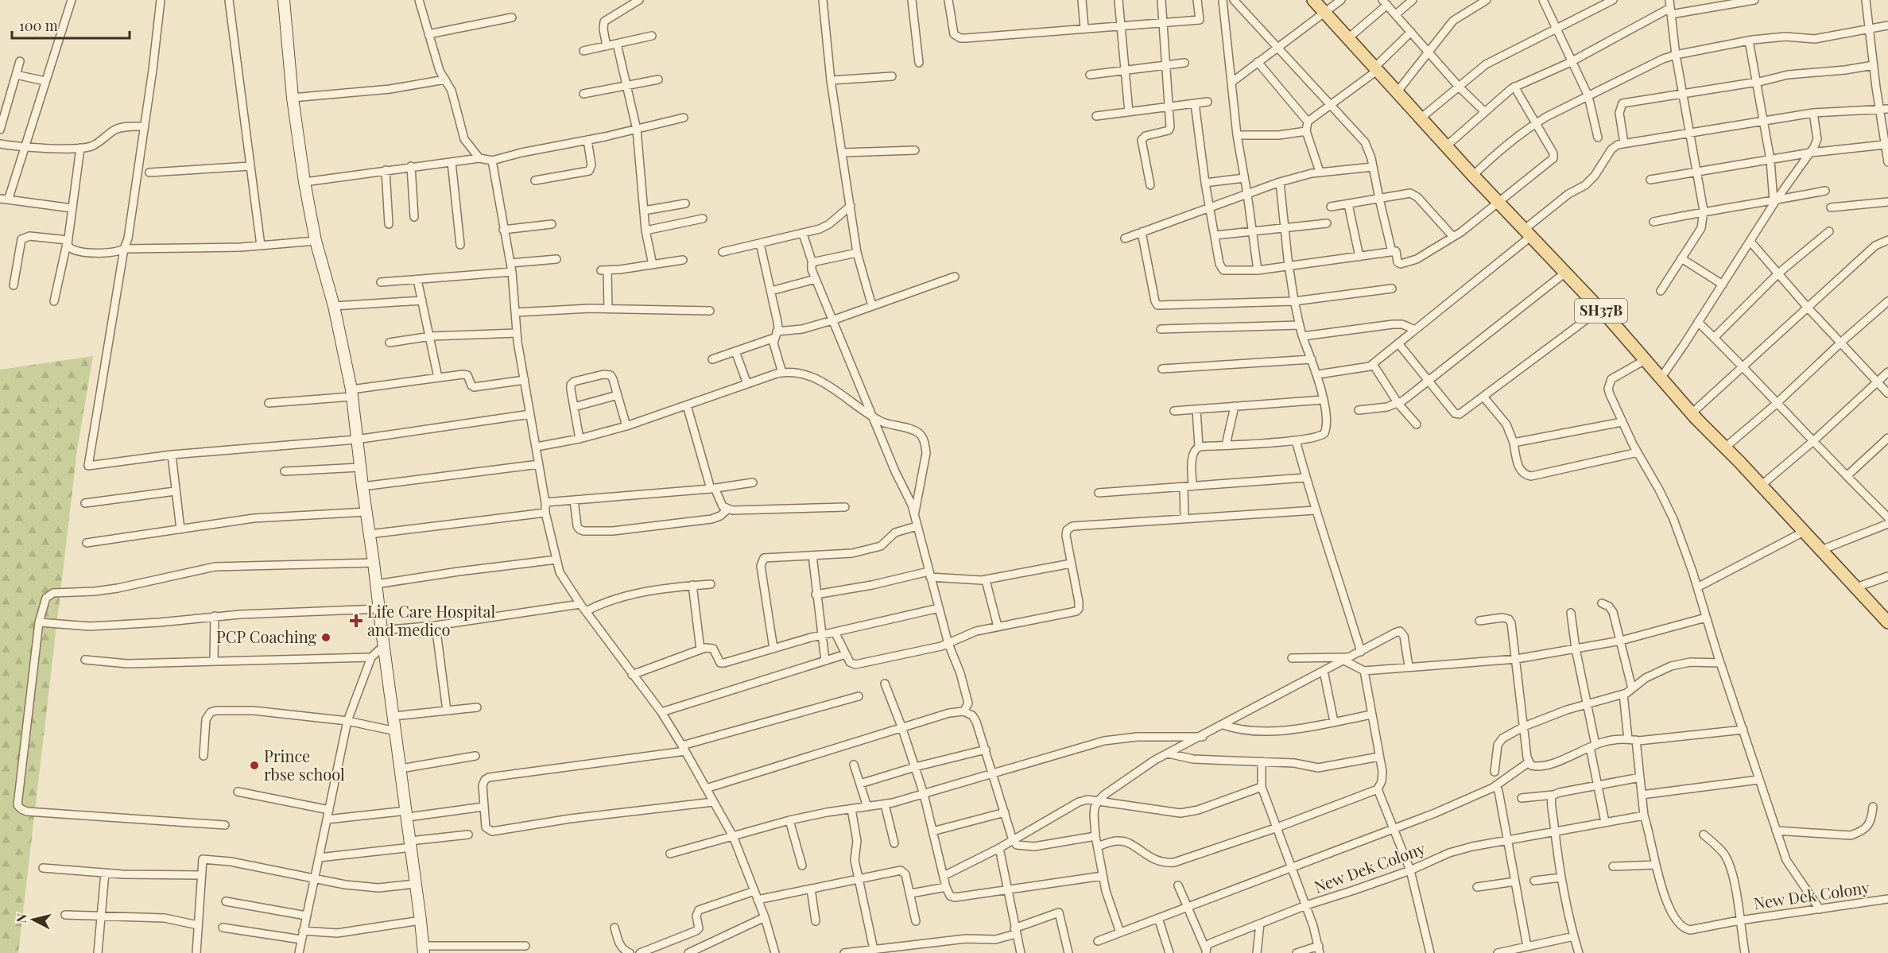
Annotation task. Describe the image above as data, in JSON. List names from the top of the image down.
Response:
{
  "streets": {
    "main road": ["SH37B"],
    "street": ["New Dek Colony"]
  },
  "places": {
    "health": ["Life Care Hospital and medico"],
    "other": ["PCP Coaching", "Prince rbse school"]
  },
  "scale_bar": "100 m",
  "north": "left"
}
